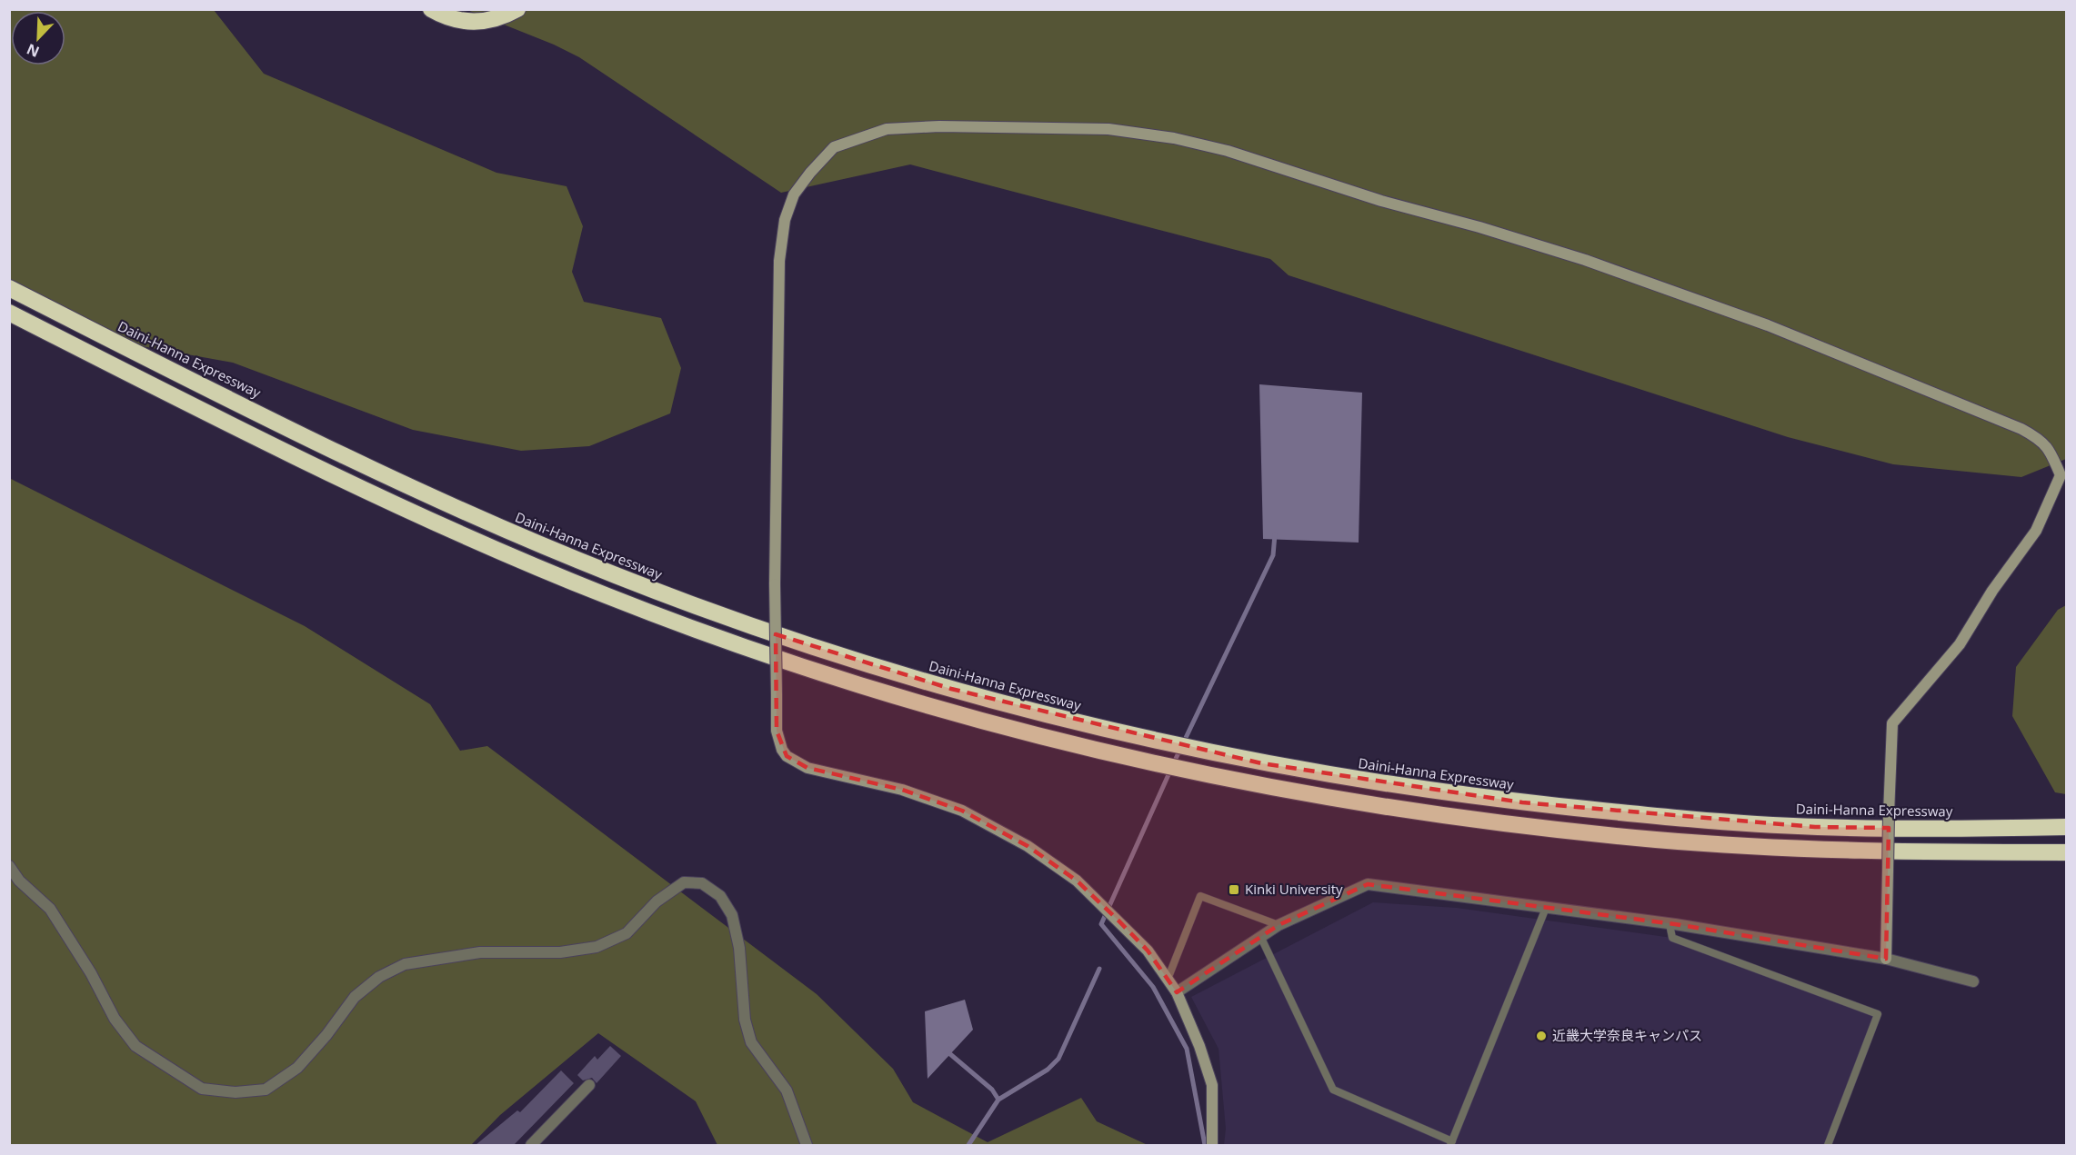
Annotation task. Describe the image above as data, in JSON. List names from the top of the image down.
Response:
{
  "streets": {
    "highway": ["Daini-Hanna Expressway"]
  },
  "places": {
    "transit": ["Kinki University"],
    "other": ["近畿大学奈良キャンパス"]
  },
  "north": "bottom left"
}
